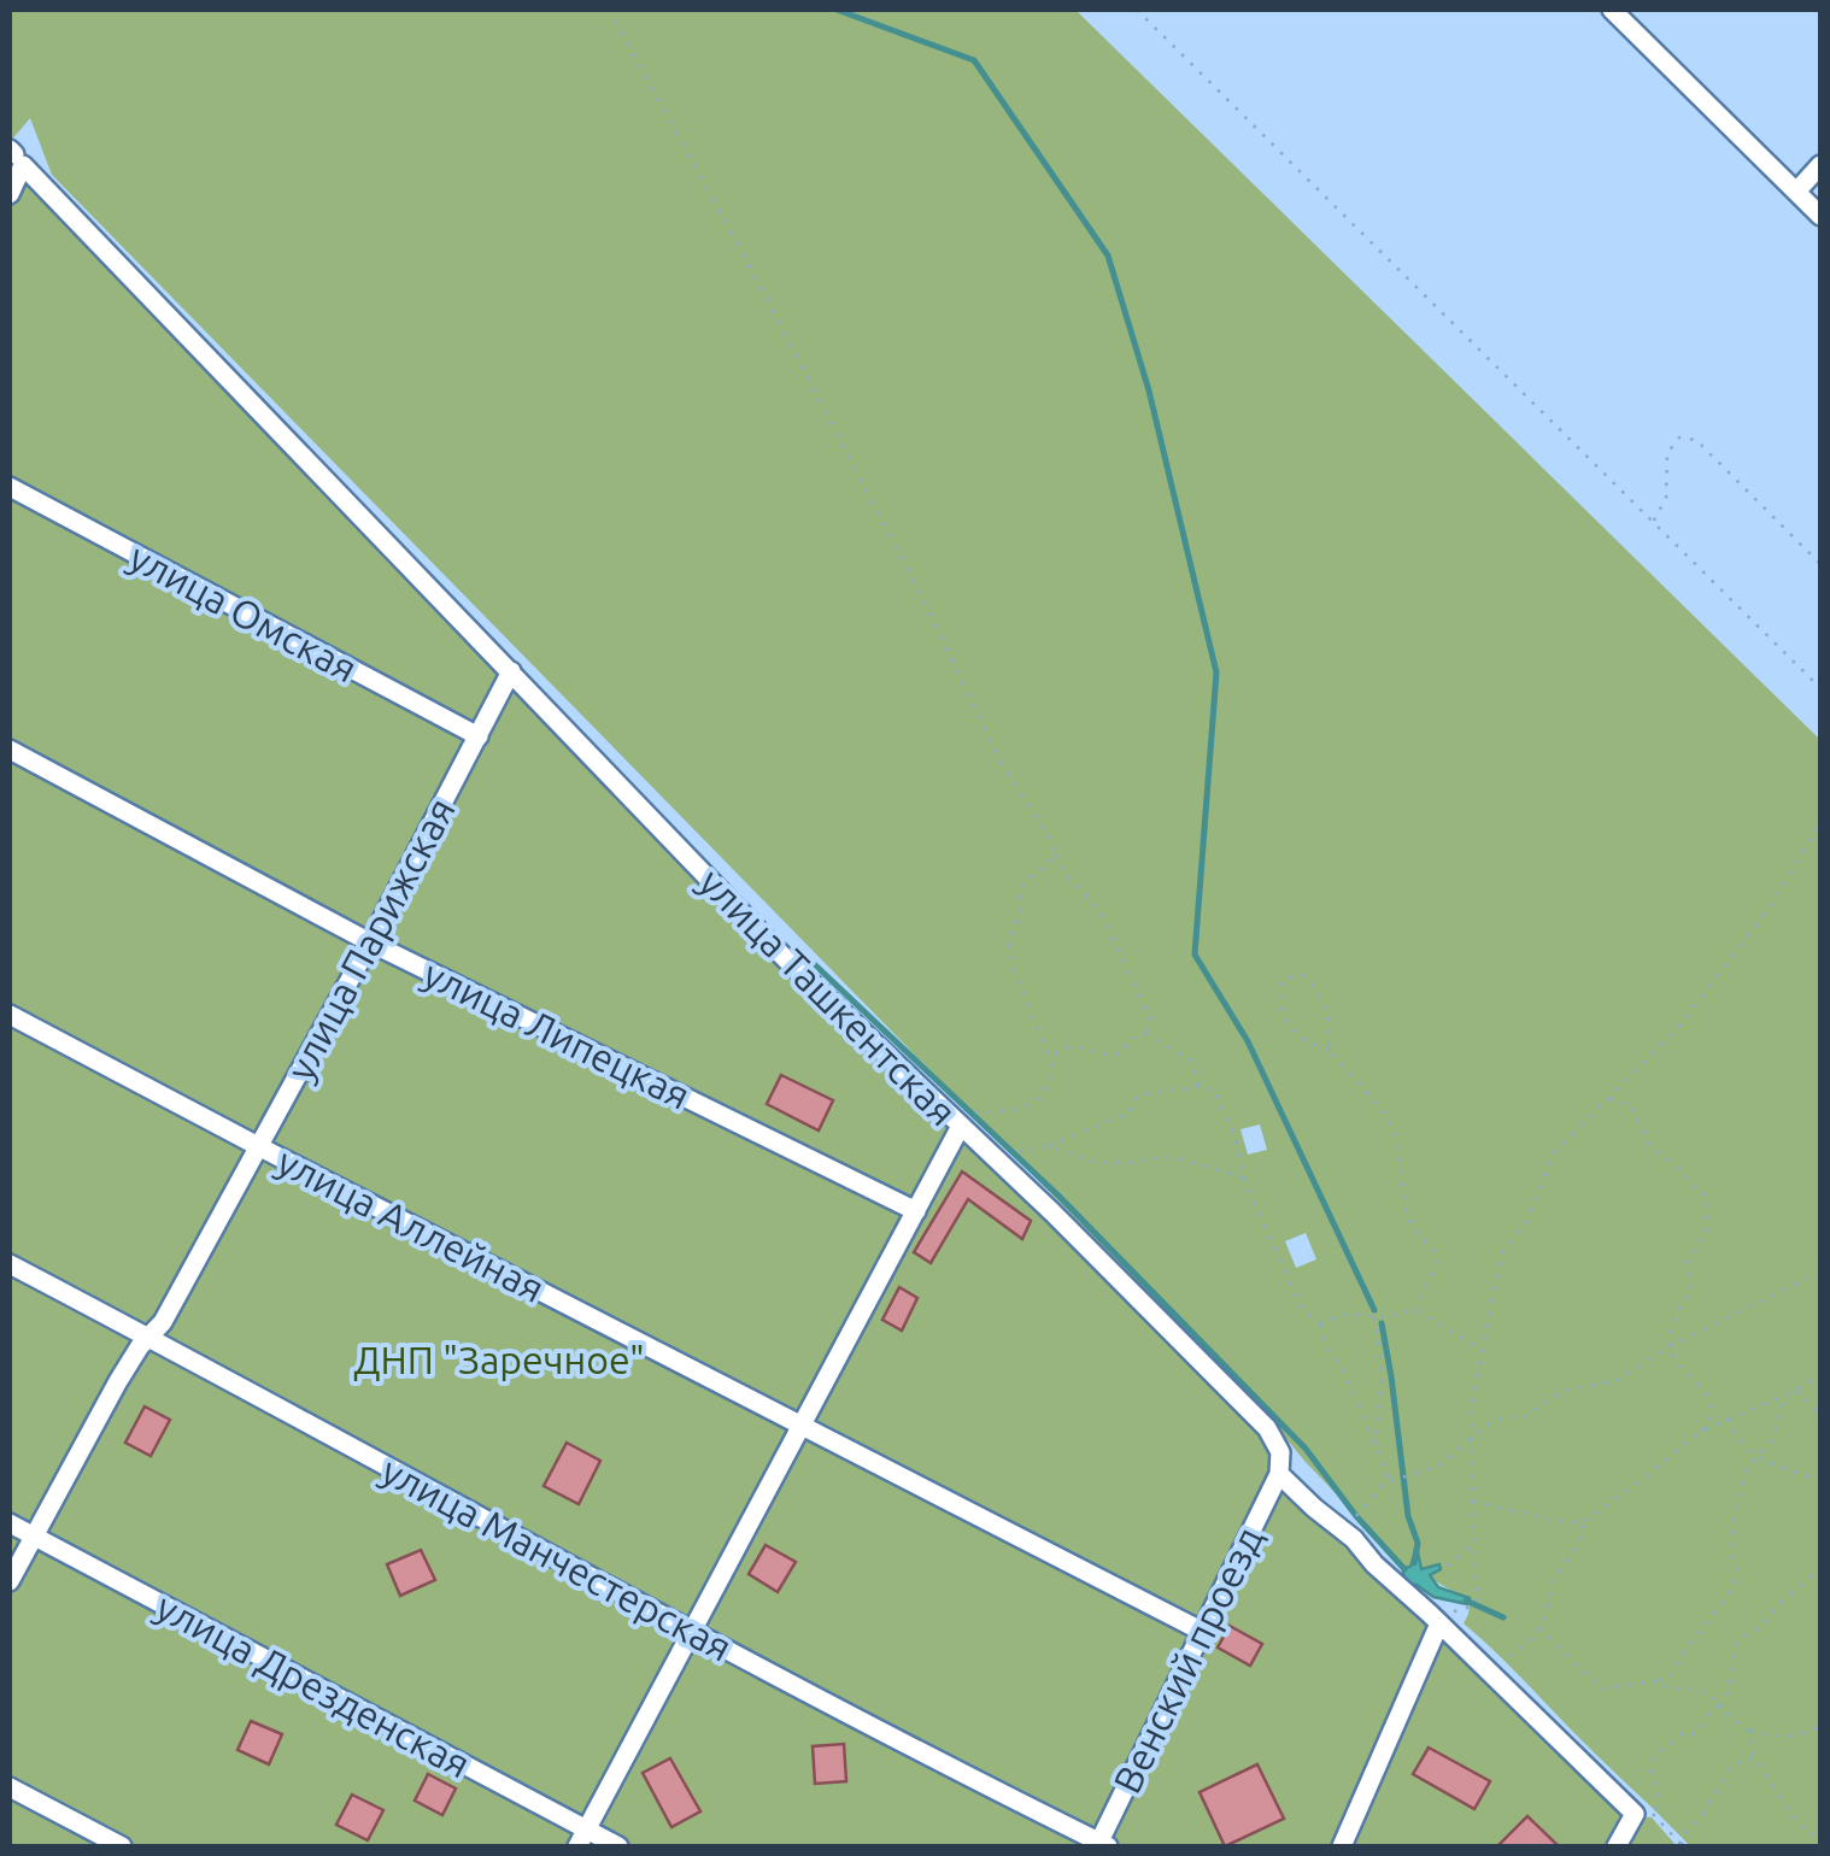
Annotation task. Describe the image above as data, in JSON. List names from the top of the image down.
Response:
{
  "streets": {
    "street": [
      "улица Омская",
      "улица Парижская",
      "улица Ташкентская",
      "улица Липецкая",
      "улица Аллейная",
      "улица Манчестерская",
      "Венский проезд",
      "улица Дрезденская"
    ]
  },
  "crossings": [
    ["улица Омская", "улица Парижская"],
    ["улица Парижская", "улица Ташкентская"],
    ["улица Парижская", "улица Липецкая"],
    ["улица Парижская", "улица Аллейная"],
    ["улица Парижская", "улица Манчестерская"],
    ["улица Парижская", "улица Дрезденская"],
    ["улица Ташкентская", "Венский проезд"],
    ["улица Аллейная", "Венский проезд"],
    ["улица Манчестерская", "Венский проезд"]
  ],
  "parks": ["ДНП \"Заречное\""]
}
